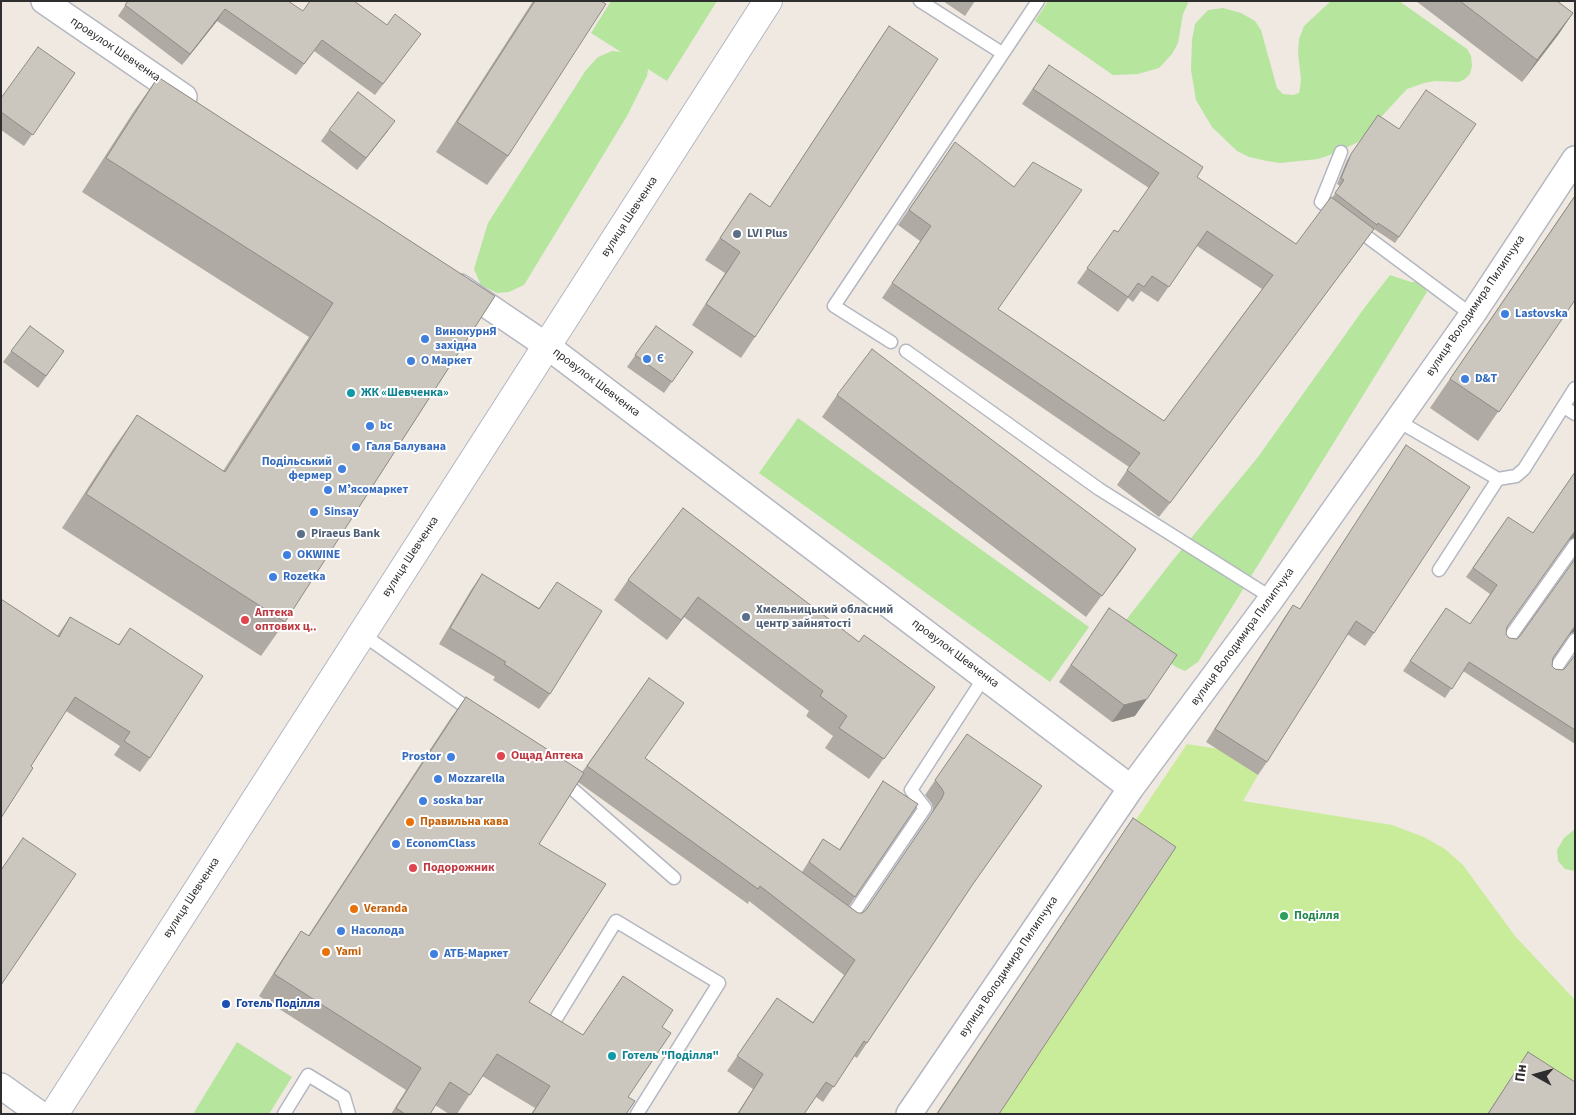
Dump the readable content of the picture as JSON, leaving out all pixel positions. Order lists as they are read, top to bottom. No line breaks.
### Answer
{"streets":{"main road":["вулиця Шевченка"],"street":["провулок Шевченка","вулиця Володимира Пилипчука"]},"crossings":[["провулок Шевченка","вулиця Шевченка"],["провулок Шевченка","вулиця Володимира Пилипчука"]],"places":["LVI Plus","Lastovska","ВинокурнЯ західна","Є","О Маркет","D&T","ЖК «Шевченка»","bc","Галя Балувана","Подільський фермер","Мʼясомаркет","Sinsay","Piraeus Bank","OKWINE","Rozetka","Хмельницький обласний центр зайнятості","Аптека оптових ц‥","Ощад Аптека","Prostor","Mozzarella","soska bar","Правильна кава","EconomClass","Подорожник","Veranda","Поділля","Насолода","Yami","АТБ-Маркет","Готель Поділля","Готель \"Поділля\""],"north":"left"}
